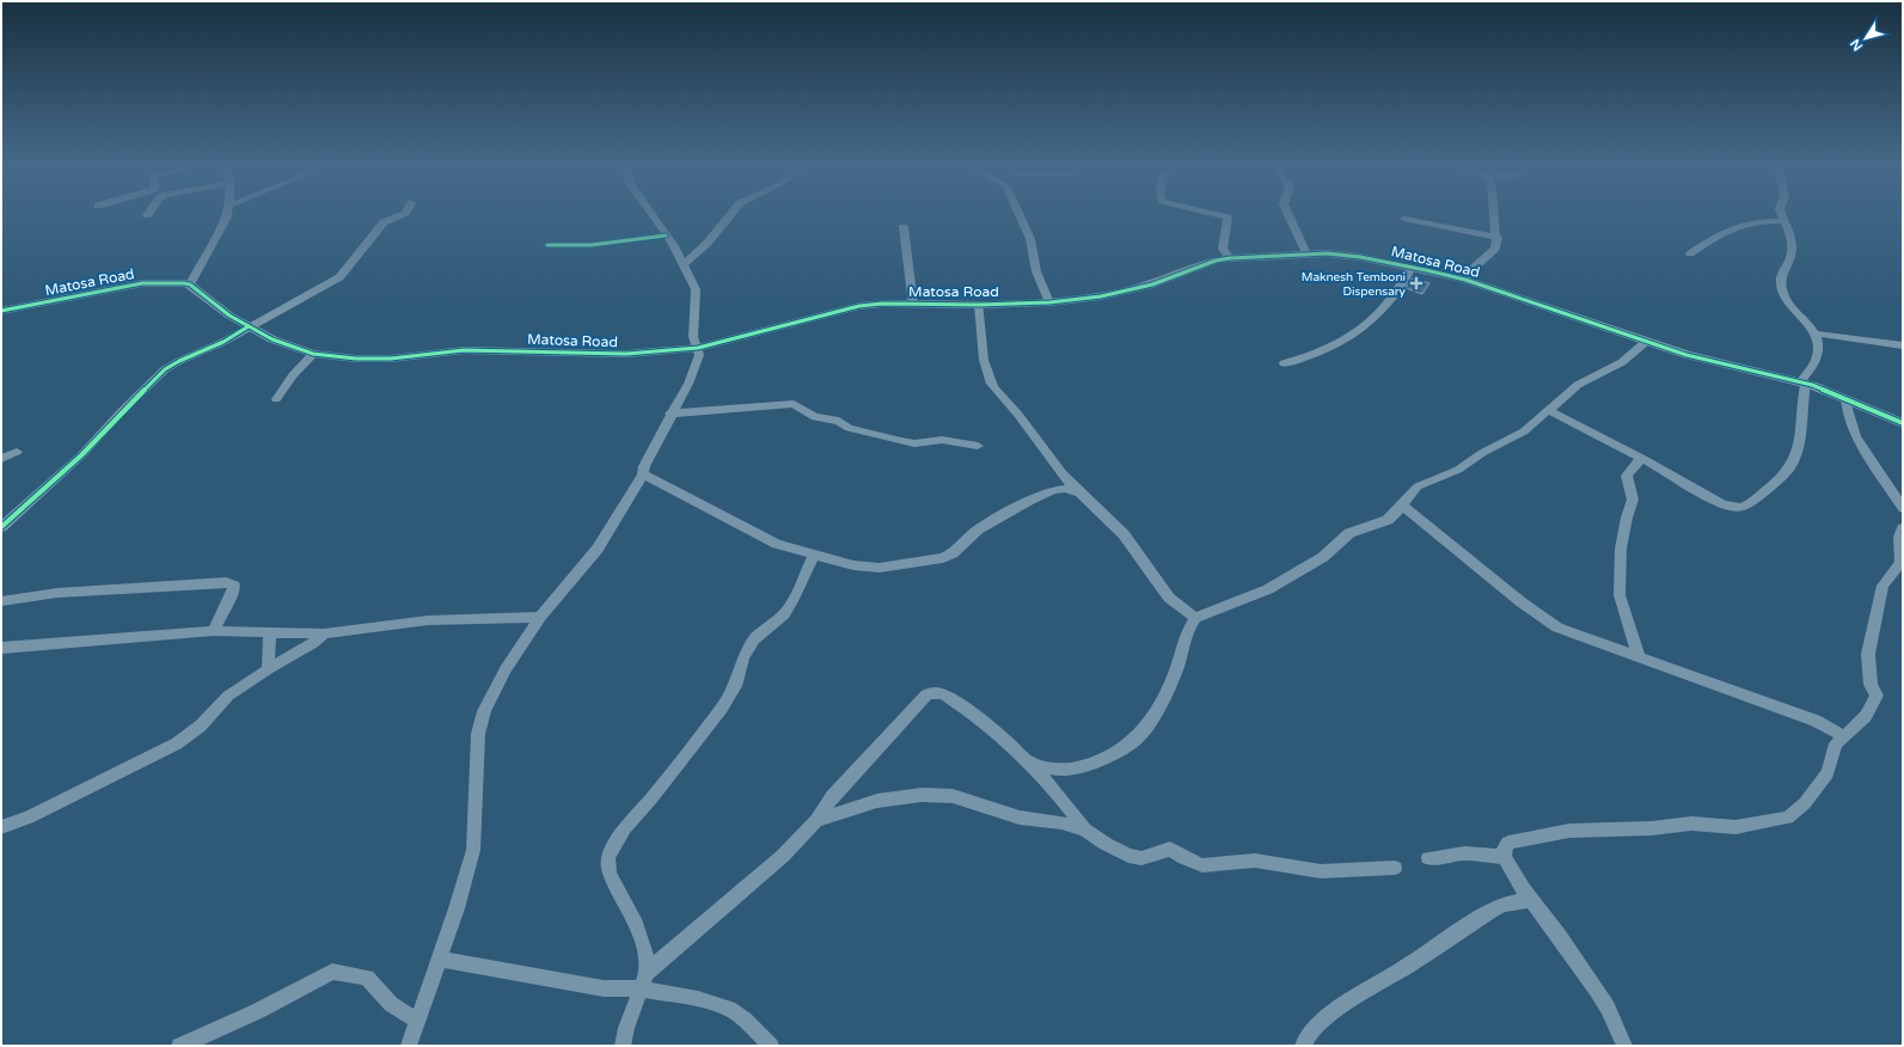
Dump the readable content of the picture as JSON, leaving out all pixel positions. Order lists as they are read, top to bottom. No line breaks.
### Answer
{"streets":{"street":["Matosa Road"]},"places":{"health":["Maknesh Temboni Dispensary"]},"north":"bottom left"}
